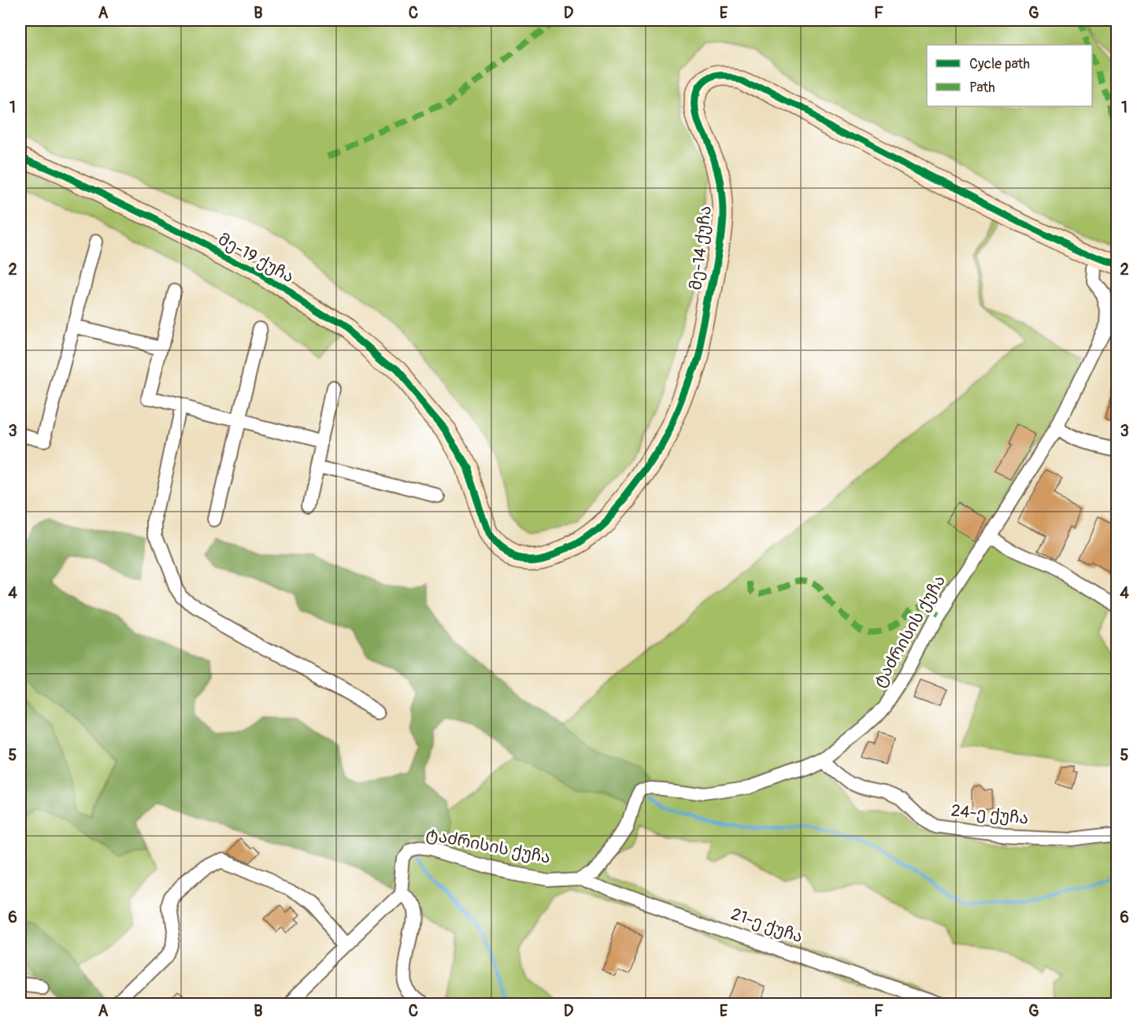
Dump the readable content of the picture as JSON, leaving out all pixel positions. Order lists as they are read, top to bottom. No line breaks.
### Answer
{"streets":{"street":["მე-14 ქუჩა","მე-19 ქუჩა","ტაძრისის ქუჩა","24-ე ქუჩა","21-ე ქუჩა"]},"crossings":[["მე-14 ქუჩა","მე-19 ქუჩა"],["მე-14 ქუჩა","ტაძრისის ქუჩა"],["ტაძრისის ქუჩა","24-ე ქუჩა"],["ტაძრისის ქუჩა","21-ე ქუჩა"]],"legend":["Cycle path","Path"],"grid":{"columns":["A","B","C","D","E","F","G"],"rows":["1","2","3","4","5","6"]}}
